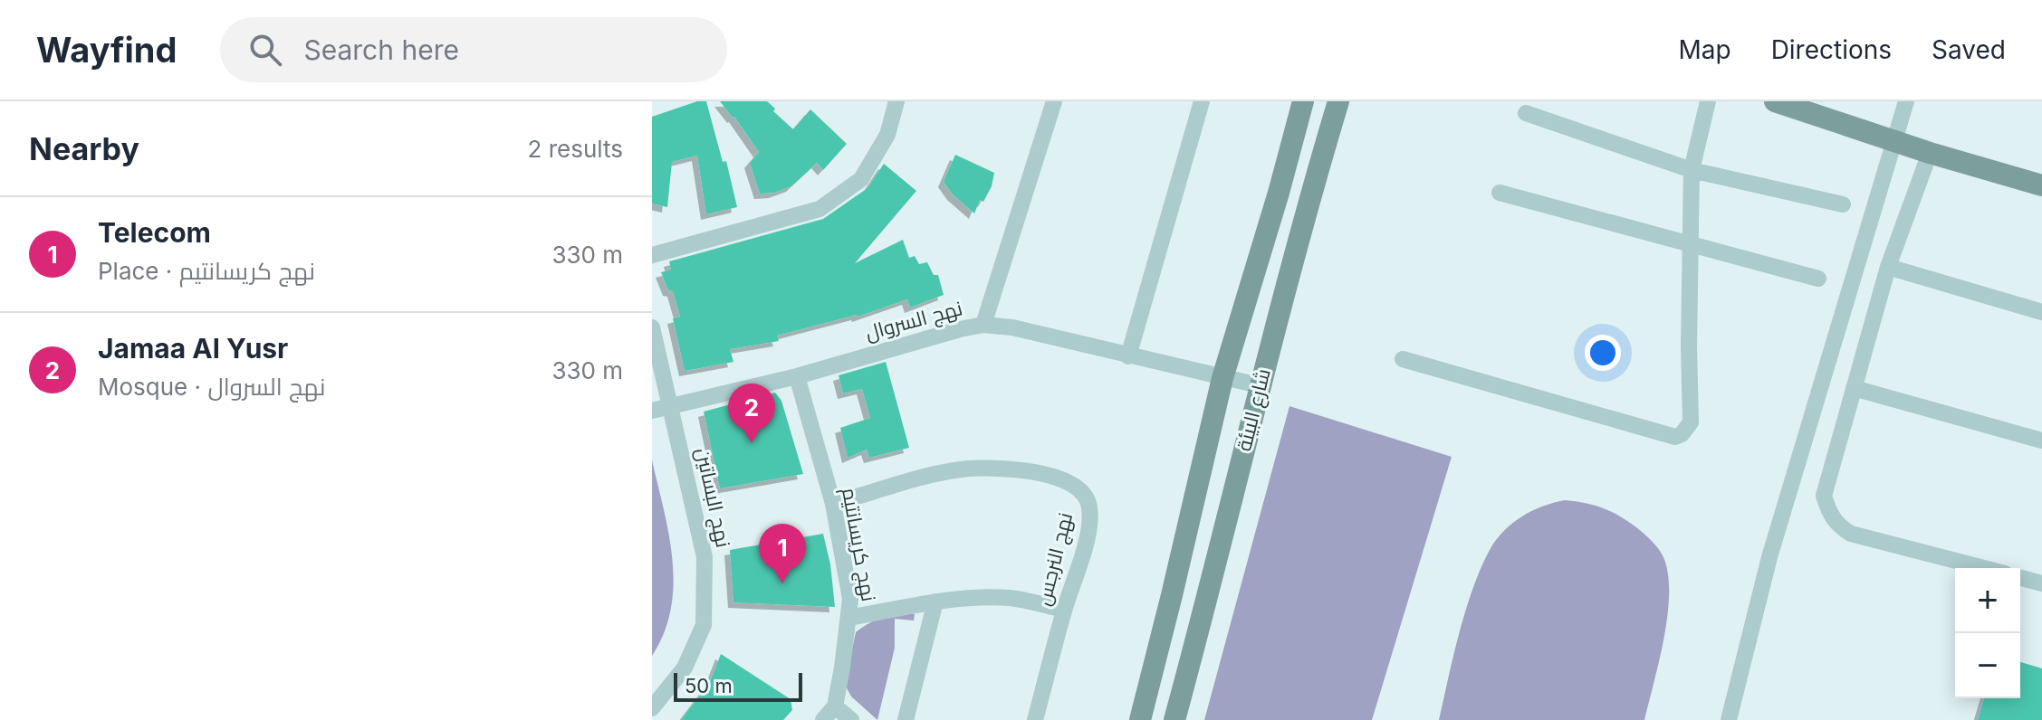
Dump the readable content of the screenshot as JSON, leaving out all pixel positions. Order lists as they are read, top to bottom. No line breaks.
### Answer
{"streets":{"street":["نهج السروال","شارع البيئة","نهج البساتين","نهج كريسانتيم","نهج النرجس"]},"crossings":[["نهج السروال","نهج البساتين"],["نهج السروال","نهج كريسانتيم"],["نهج كريسانتيم","نهج النرجس"]],"scale_bar":"50 m","page":{"header":"Wayfind","search":"Search here","nav":["Map","Directions","Saved"],"heading":["Nearby","2 results"],"list":[{"mark":"1","name":"Telecom","note":"Place · نهج كريسانتيم","value":"330 m"},{"mark":"2","name":"Jamaa Al Yusr","note":"Mosque · نهج السروال","value":"330 m"}],"pins":["2","1"],"map_buttons":["+","−"],"scale":"50 m"}}
